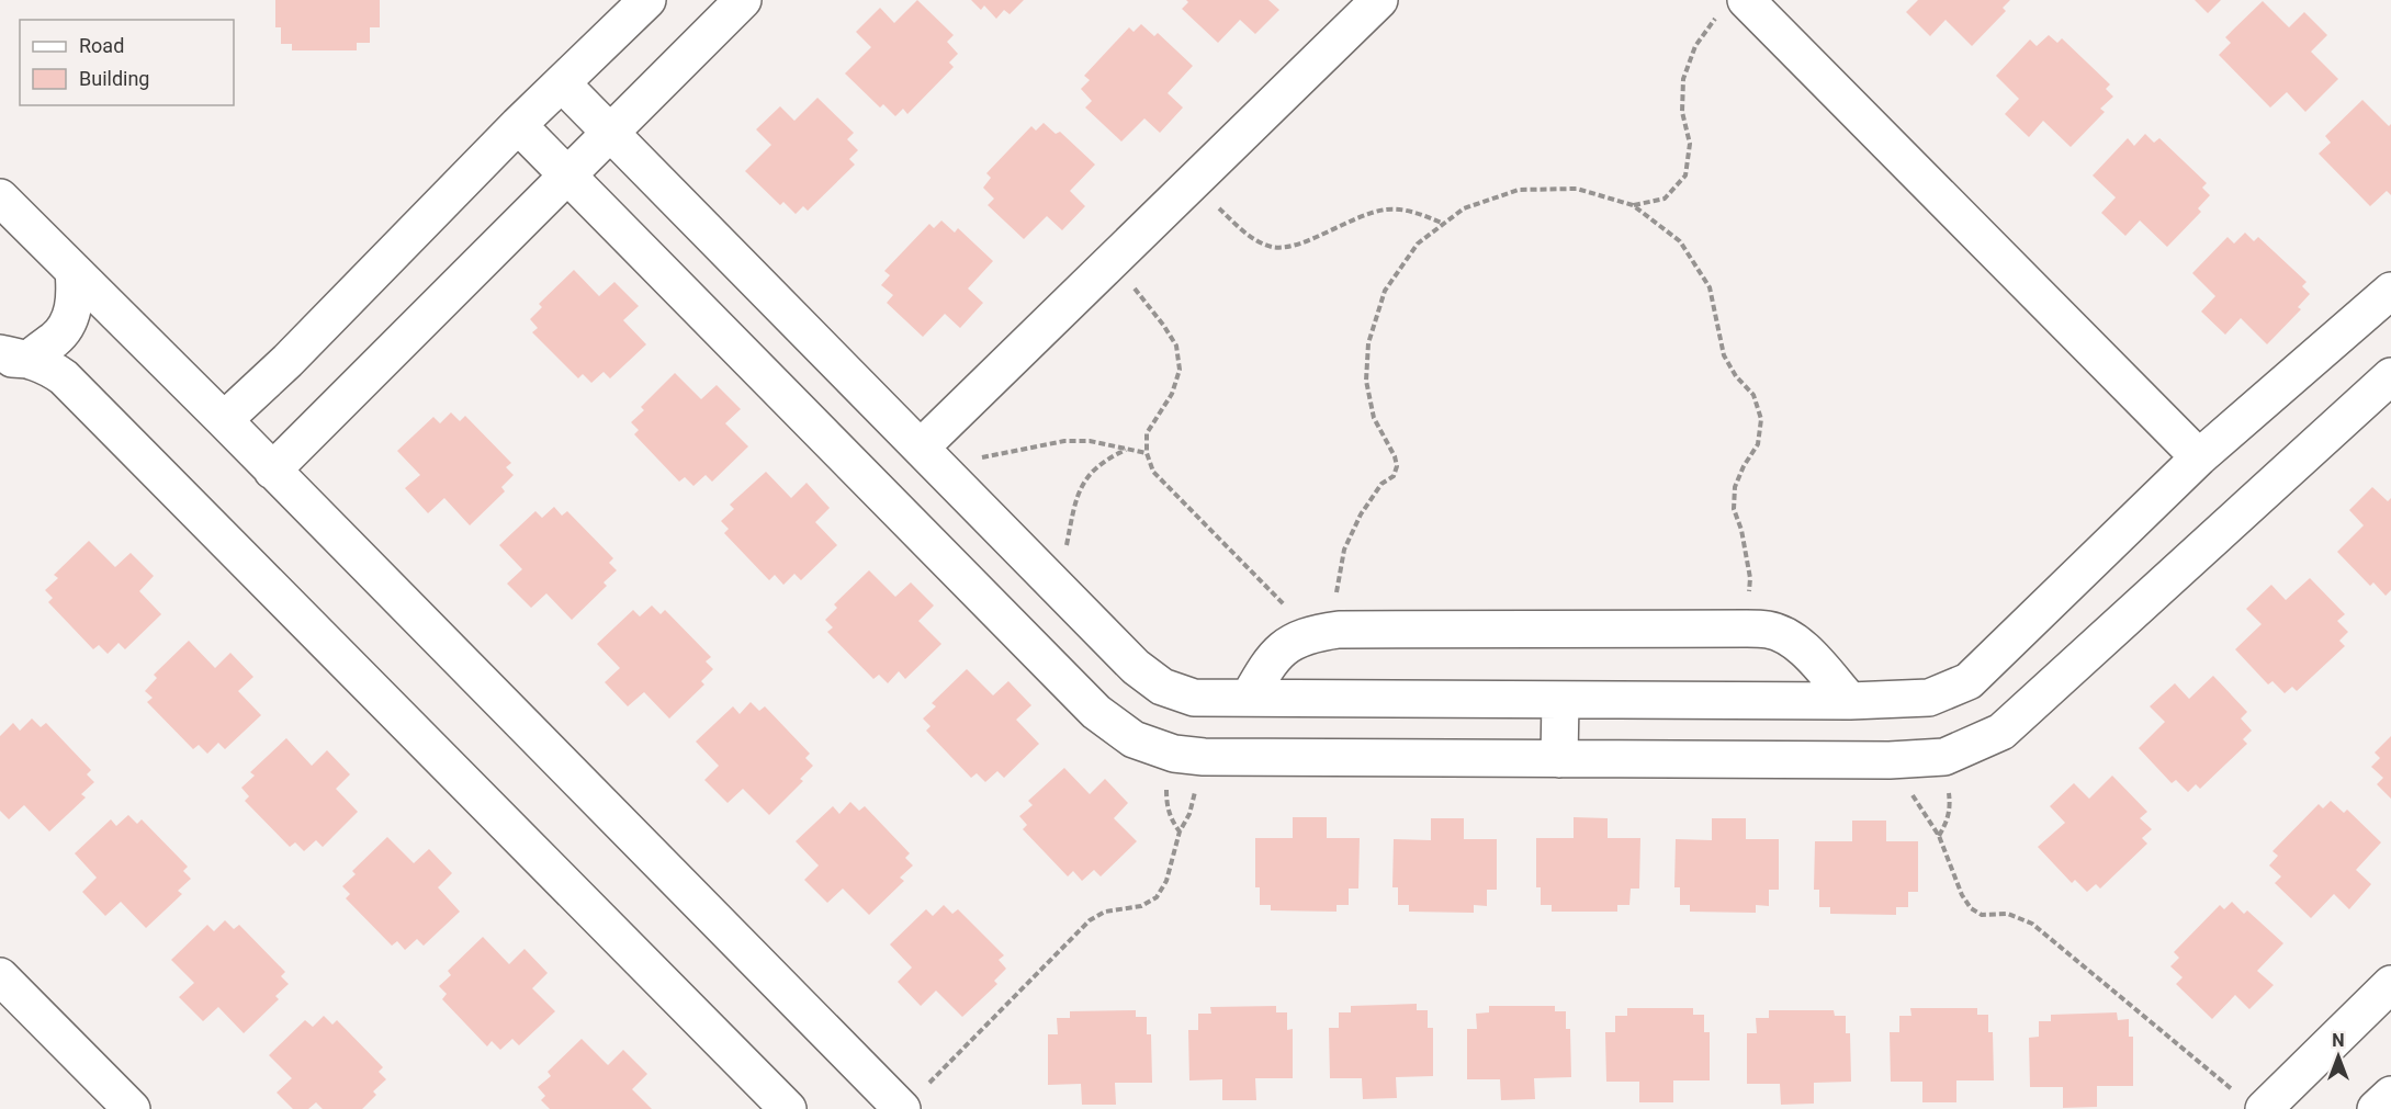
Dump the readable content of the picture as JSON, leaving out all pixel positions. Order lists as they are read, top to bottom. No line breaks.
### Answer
{"legend":["Road","Building"],"north":"top"}
